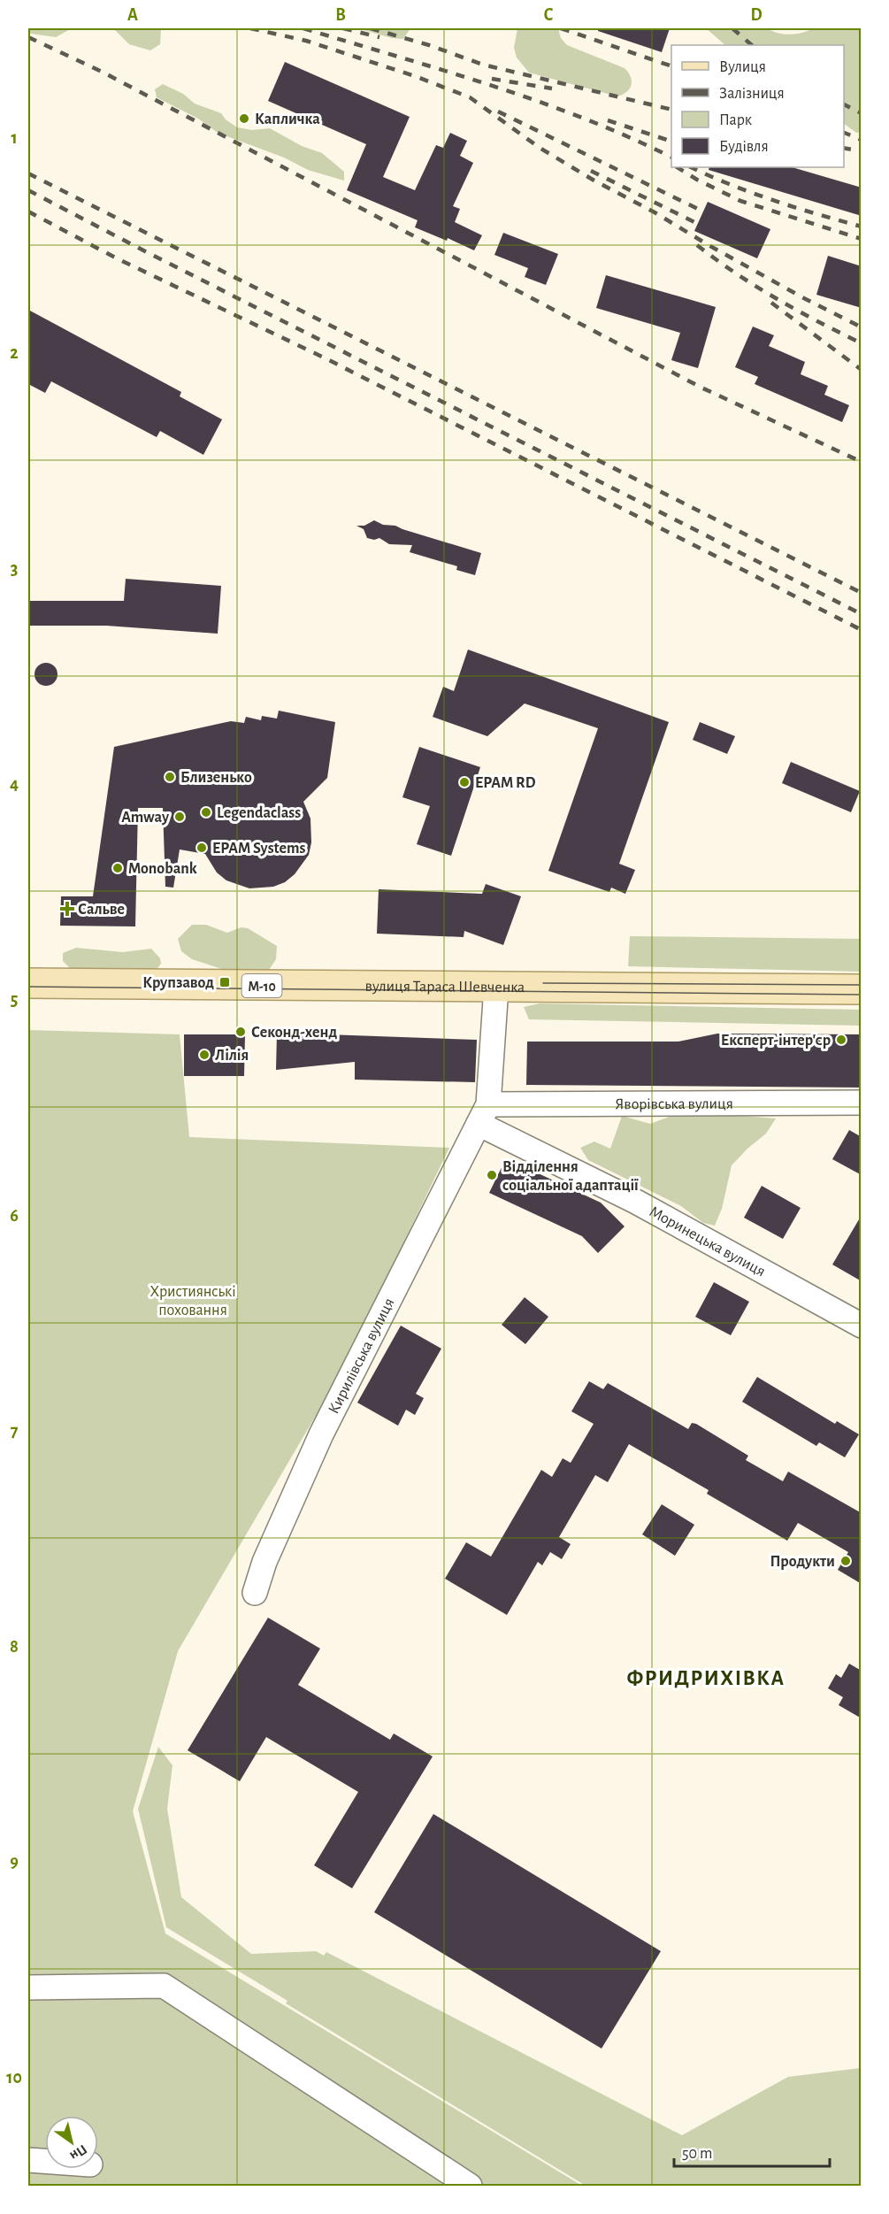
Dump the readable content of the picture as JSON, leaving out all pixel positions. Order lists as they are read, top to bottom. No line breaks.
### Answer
{"streets":{"main road":["М-10","вулиця Тараса Шевченка"],"street":["Яворівська вулиця","Моринецька вулиця","Кирилівська вулиця"]},"crossings":[["Яворівська вулиця","Моринецька вулиця"],["Яворівська вулиця","Кирилівська вулиця"],["Моринецька вулиця","Кирилівська вулиця"]],"districts":["ФРИДРИХІВКА"],"parks":["Християнські поховання"],"places":{"other":["Капличка","Близенько","EPAM RD","Legendaclass","Amway","EPAM Systems","Monobank","Секонд-хенд","Експерт-інтер'єр","Лілія","Відділення соціальної адаптації","Продукти"],"health":["Сальве"],"transit":["Крупзавод"]},"legend":["Вулиця","Залізниця","Парк","Будівля"],"scale_bar":"50 m","north":"bottom right","grid":{"columns":["A","B","C","D"],"rows":["1","2","3","4","5","6","7","8","9","10"]}}
